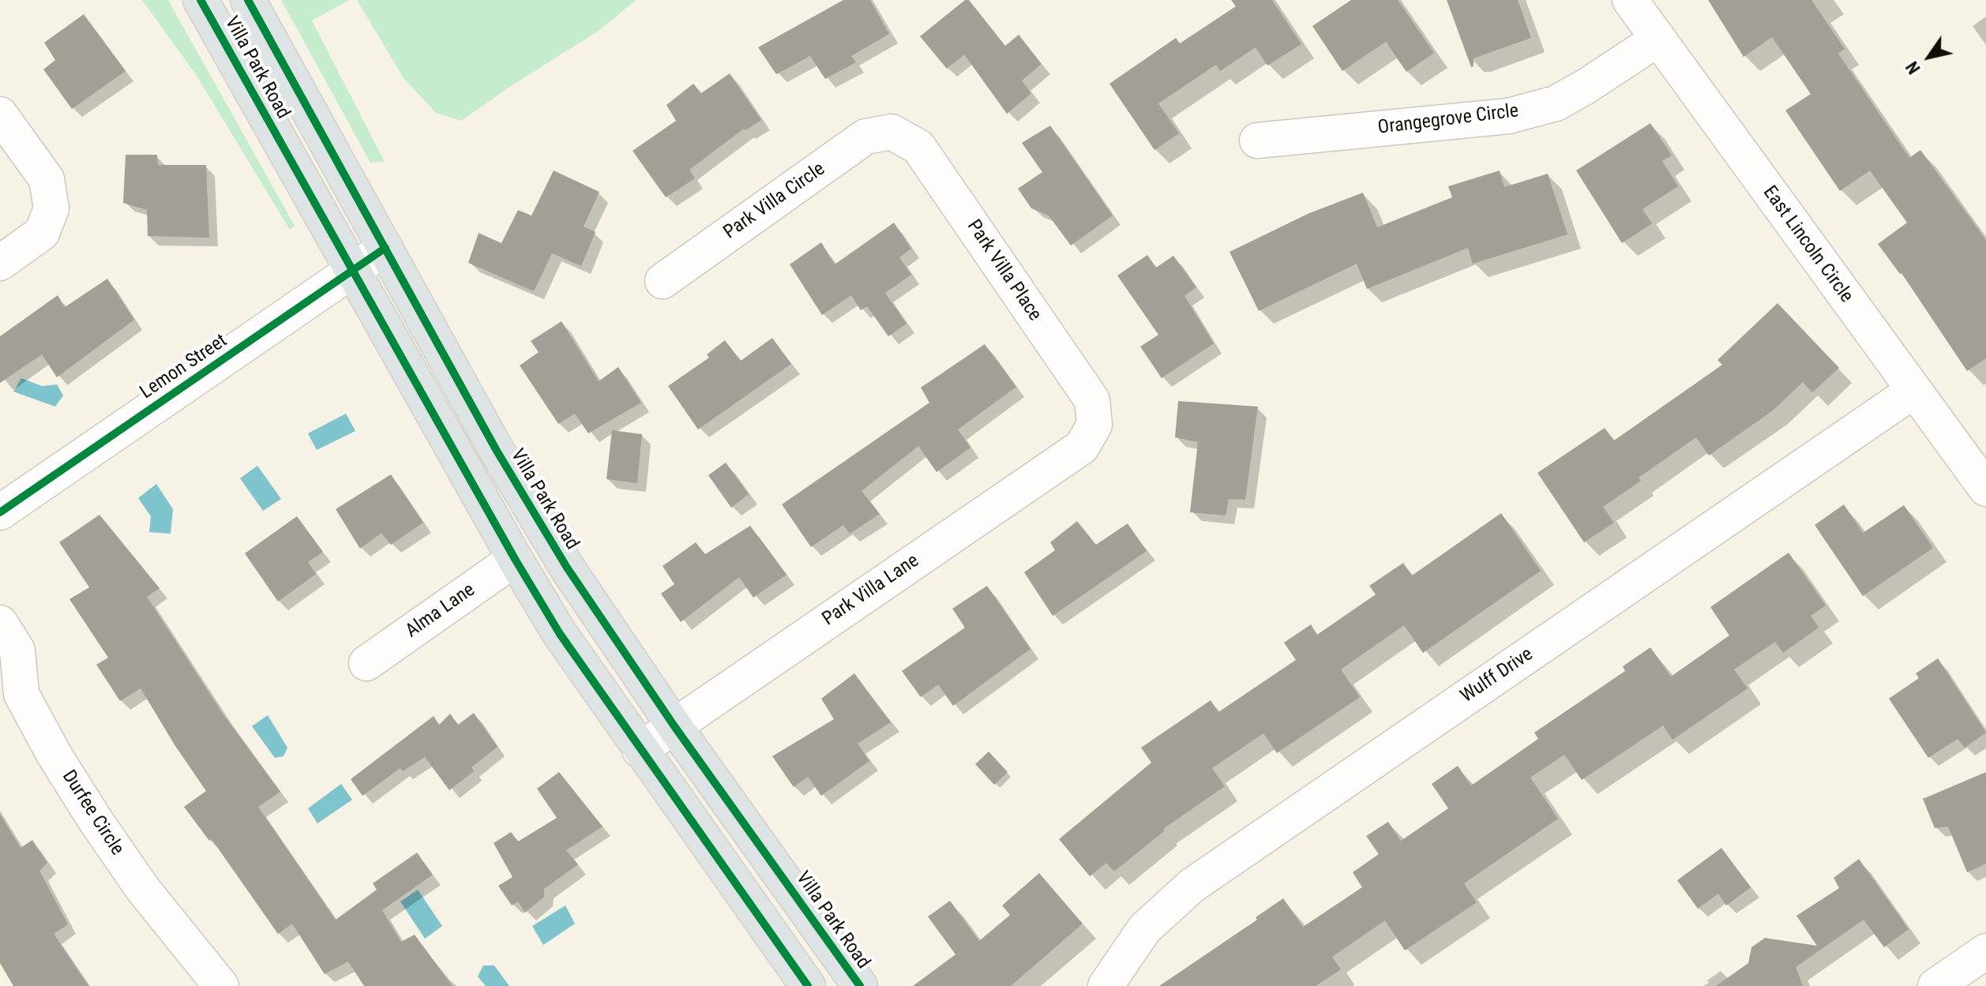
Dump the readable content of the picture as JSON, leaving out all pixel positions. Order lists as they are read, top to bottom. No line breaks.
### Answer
{"streets":{"main road":["Villa Park Road"],"street":["Orangegrove Circle","Park Villa Circle","East Lincoln Circle","Park Villa Place","Lemon Street","Park Villa Lane","Alma Lane","Wulff Drive","Durfee Circle"]},"crossings":[["Villa Park Road","Lemon Street"],["Villa Park Road","Park Villa Lane"],["Villa Park Road","Alma Lane"],["Orangegrove Circle","East Lincoln Circle"],["Park Villa Circle","Park Villa Place"],["East Lincoln Circle","Wulff Drive"],["Park Villa Place","Park Villa Lane"]],"north":"bottom left"}
